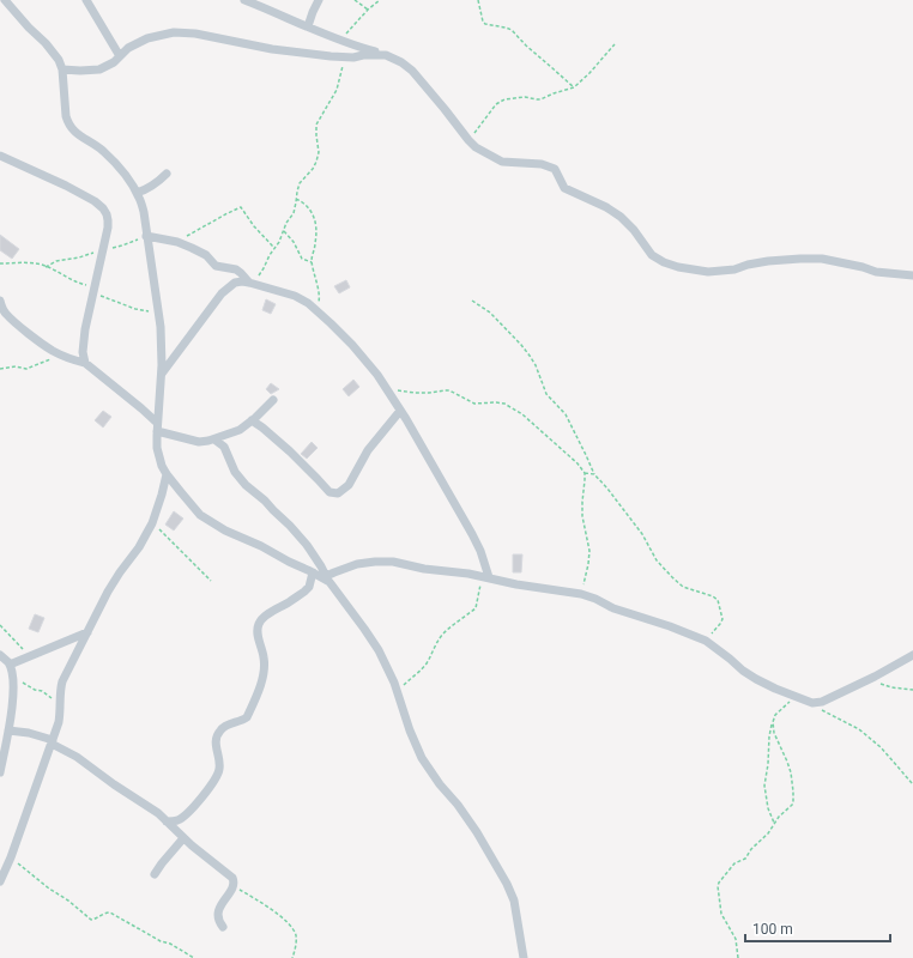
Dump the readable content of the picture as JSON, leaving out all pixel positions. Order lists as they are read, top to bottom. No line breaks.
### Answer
{"scale_bar":"100 m"}
